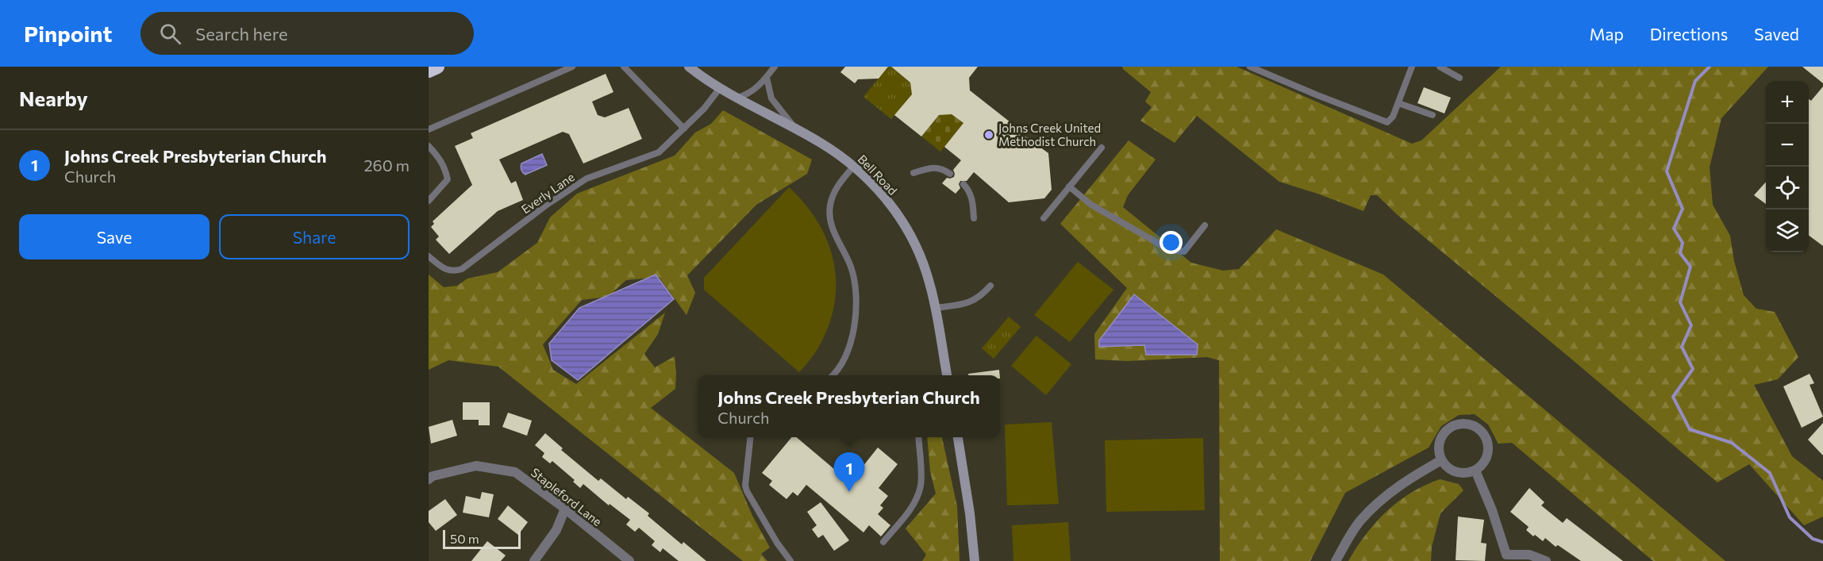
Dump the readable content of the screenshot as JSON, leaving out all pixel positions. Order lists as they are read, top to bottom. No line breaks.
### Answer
{"streets":{"street":["Bell Road","Stapleford Lane"],"lane":["Everly Lane"]},"crossings":[["Bell Road","Everly Lane"]],"places":["Johns Creek United Methodist Church"],"scale_bar":"50 m","page":{"header":"Pinpoint","search":"Search here","nav":["Map","Directions","Saved"],"heading":"Nearby","map_buttons":["+","−"],"list":[{"mark":"1","name":"Johns Creek Presbyterian Church","note":"Church","value":"260 m"}],"buttons":["Save","Share"],"popup":["Johns Creek Presbyterian Church","Church"],"pins":"1","scale":"50 m"}}
